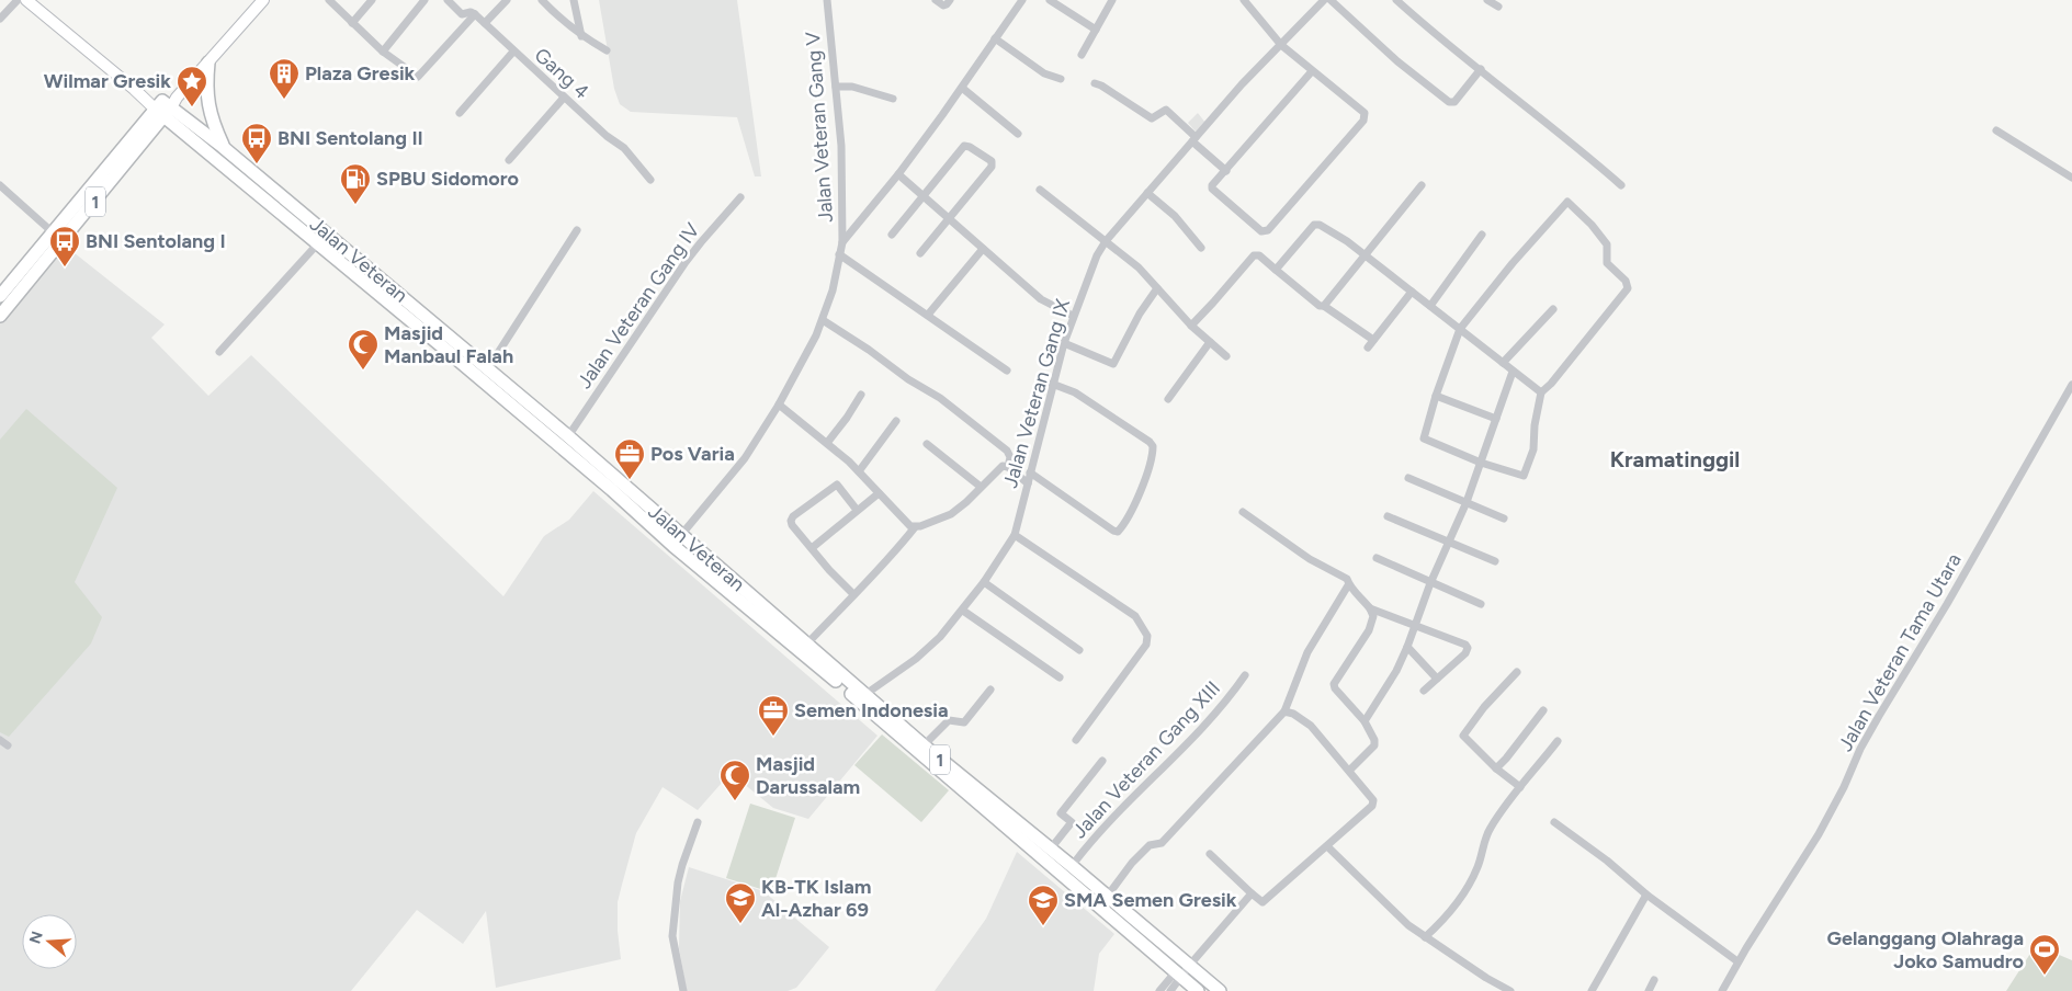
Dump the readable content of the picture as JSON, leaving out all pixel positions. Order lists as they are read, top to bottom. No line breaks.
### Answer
{"streets":{"highway":["1","Jalan Veteran"],"street":["Gang 4","Jalan Veteran Gang V","Jalan Veteran Gang IV","Jalan Veteran Gang IX","Jalan Veteran Tama Utara","Jalan Veteran Gang XIII"]},"crossings":[["Jalan Veteran Gang V","Jalan Veteran"],["1","Jalan Veteran"],["Jalan Veteran","Jalan Veteran Gang IV"],["Jalan Veteran","Jalan Veteran Gang IX"],["Jalan Veteran","Jalan Veteran Gang XIII"]],"districts":["Kramatinggil"],"places":{"building":["Plaza Gresik"],"place":["Wilmar Gresik"],"bus stop":["BNI Sentolang II","BNI Sentolang I"],"fuel station":["SPBU Sidomoro"],"mosque":["Masjid Manbaul Falah","Masjid Darussalam"],"office":["Pos Varia","Semen Indonesia"],"school or university":["KB-TK Islam Al-Azhar 69","SMA Semen Gresik"],"sports":["Gelanggang Olahraga Joko Samudro"]},"north":"left"}
